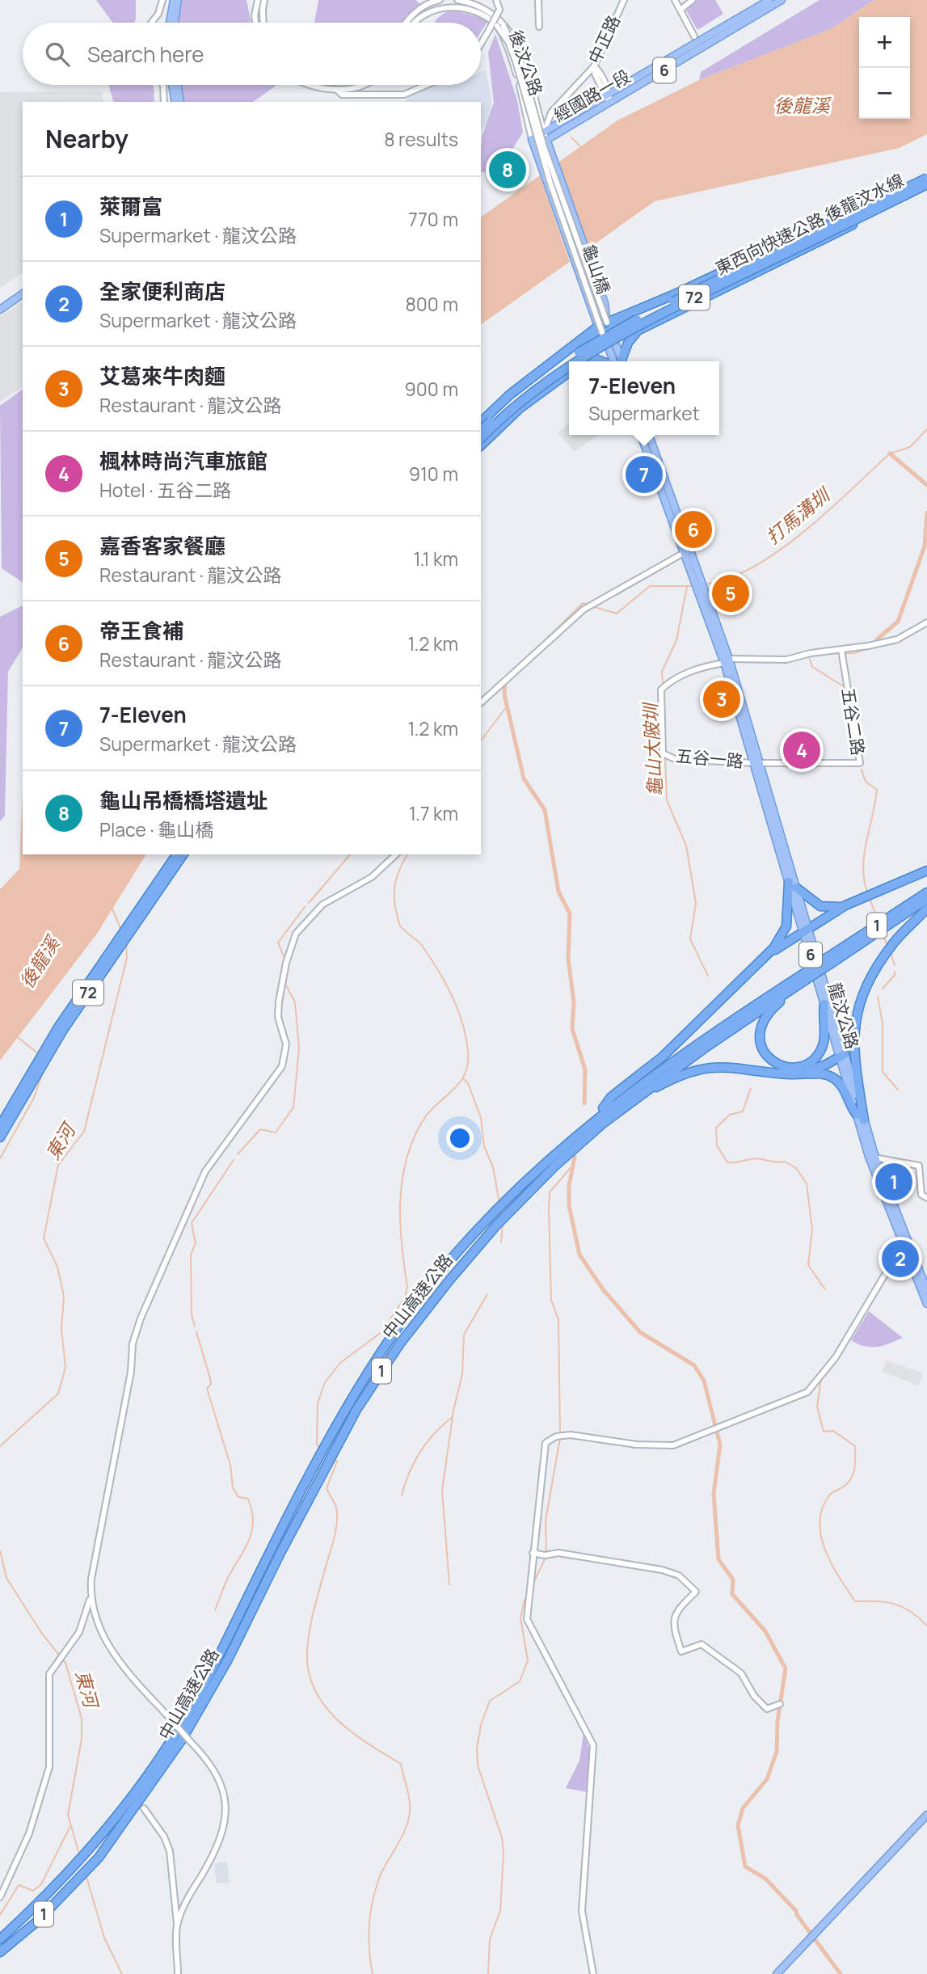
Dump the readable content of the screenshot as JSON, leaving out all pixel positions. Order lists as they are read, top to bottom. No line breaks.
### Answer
{"streets":{"highway":["東西向快速公路 後龍汶水線","72","1","中山高速公路"],"main road":["後汶公路","6","經國路一段","龜山橋","龍汶公路"],"street":["中正路","五谷二路","五谷一路"]},"crossings":[["中正路","後汶公路"],["中正路","經國路一段"],["中正路","龜山橋"],["後汶公路","經國路一段"],["後汶公路","龜山橋"],["6","龍汶公路"],["經國路一段","龜山橋"],["五谷二路","五谷一路"],["五谷二路","龍汶公路"],["五谷一路","龍汶公路"]],"water":["後龍溪","打馬溝圳","龜山大陂圳","東河"],"page":{"map_buttons":["+","−"],"search":"Search here","heading":["Nearby","8 results"],"pins":["8","7","6","5","3","4","1","2"],"list":[{"mark":"1","name":"萊爾富","note":"Supermarket · 龍汶公路","value":"770 m"},{"mark":"2","name":"全家便利商店","note":"Supermarket · 龍汶公路","value":"800 m"},{"mark":"3","name":"艾葛來牛肉麵","note":"Restaurant · 龍汶公路","value":"900 m"},{"mark":"4","name":"楓林時尚汽車旅館","note":"Hotel · 五谷二路","value":"910 m"},{"mark":"5","name":"嘉香客家餐廳","note":"Restaurant · 龍汶公路","value":"1.1 km"},{"mark":"6","name":"帝王食補","note":"Restaurant · 龍汶公路","value":"1.2 km"},{"mark":"7","name":"7-Eleven","note":"Supermarket · 龍汶公路","value":"1.2 km"},{"mark":"8","name":"龜山吊橋橋塔遺址","note":"Place · 龜山橋","value":"1.7 km"}],"popup":["7-Eleven","Supermarket"]}}
